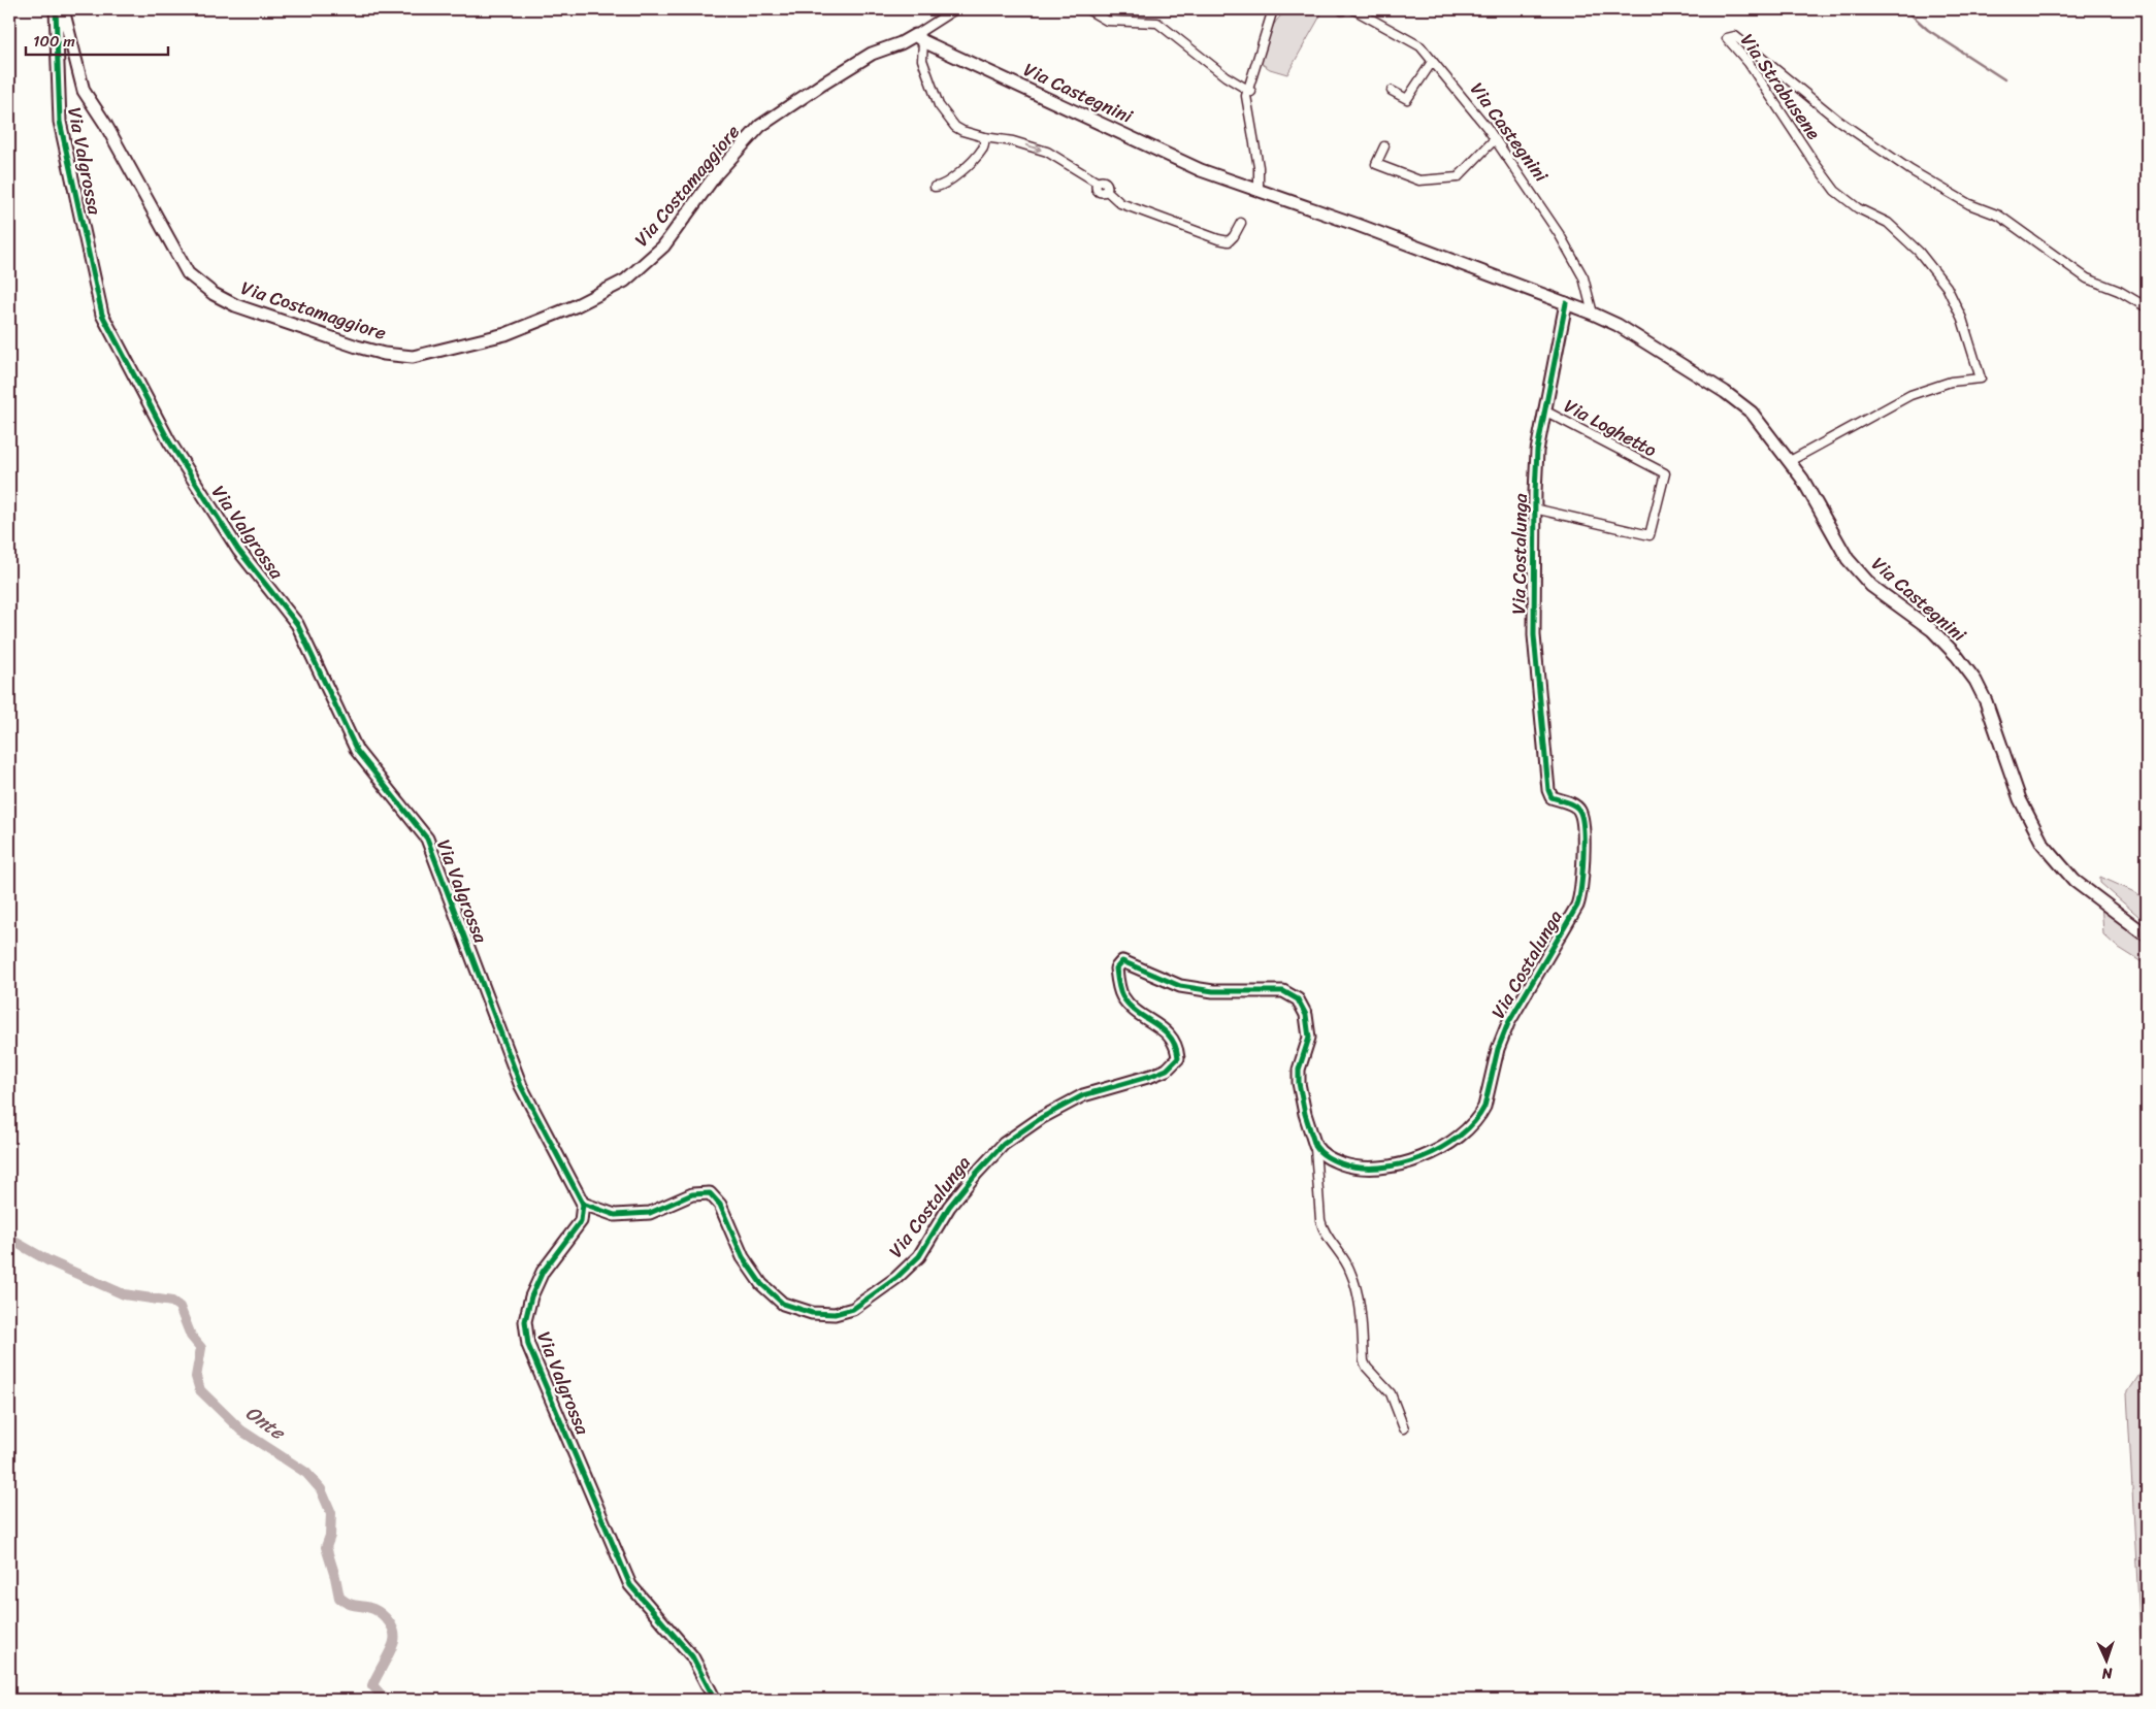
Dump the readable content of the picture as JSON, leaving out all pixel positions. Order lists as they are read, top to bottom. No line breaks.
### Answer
{"streets":{"street":["Via Strabusene","Via Castegnini","Via Valgrossa","Via Costamaggiore","Via Loghetto","Via Costalunga"]},"crossings":[["Via Strabusene","Via Castegnini"],["Via Castegnini","Via Costamaggiore"],["Via Castegnini","Via Costalunga"],["Via Valgrossa","Via Costalunga"],["Via Loghetto","Via Costalunga"]],"water":["Onte"],"scale_bar":"100 m","north":"bottom"}
